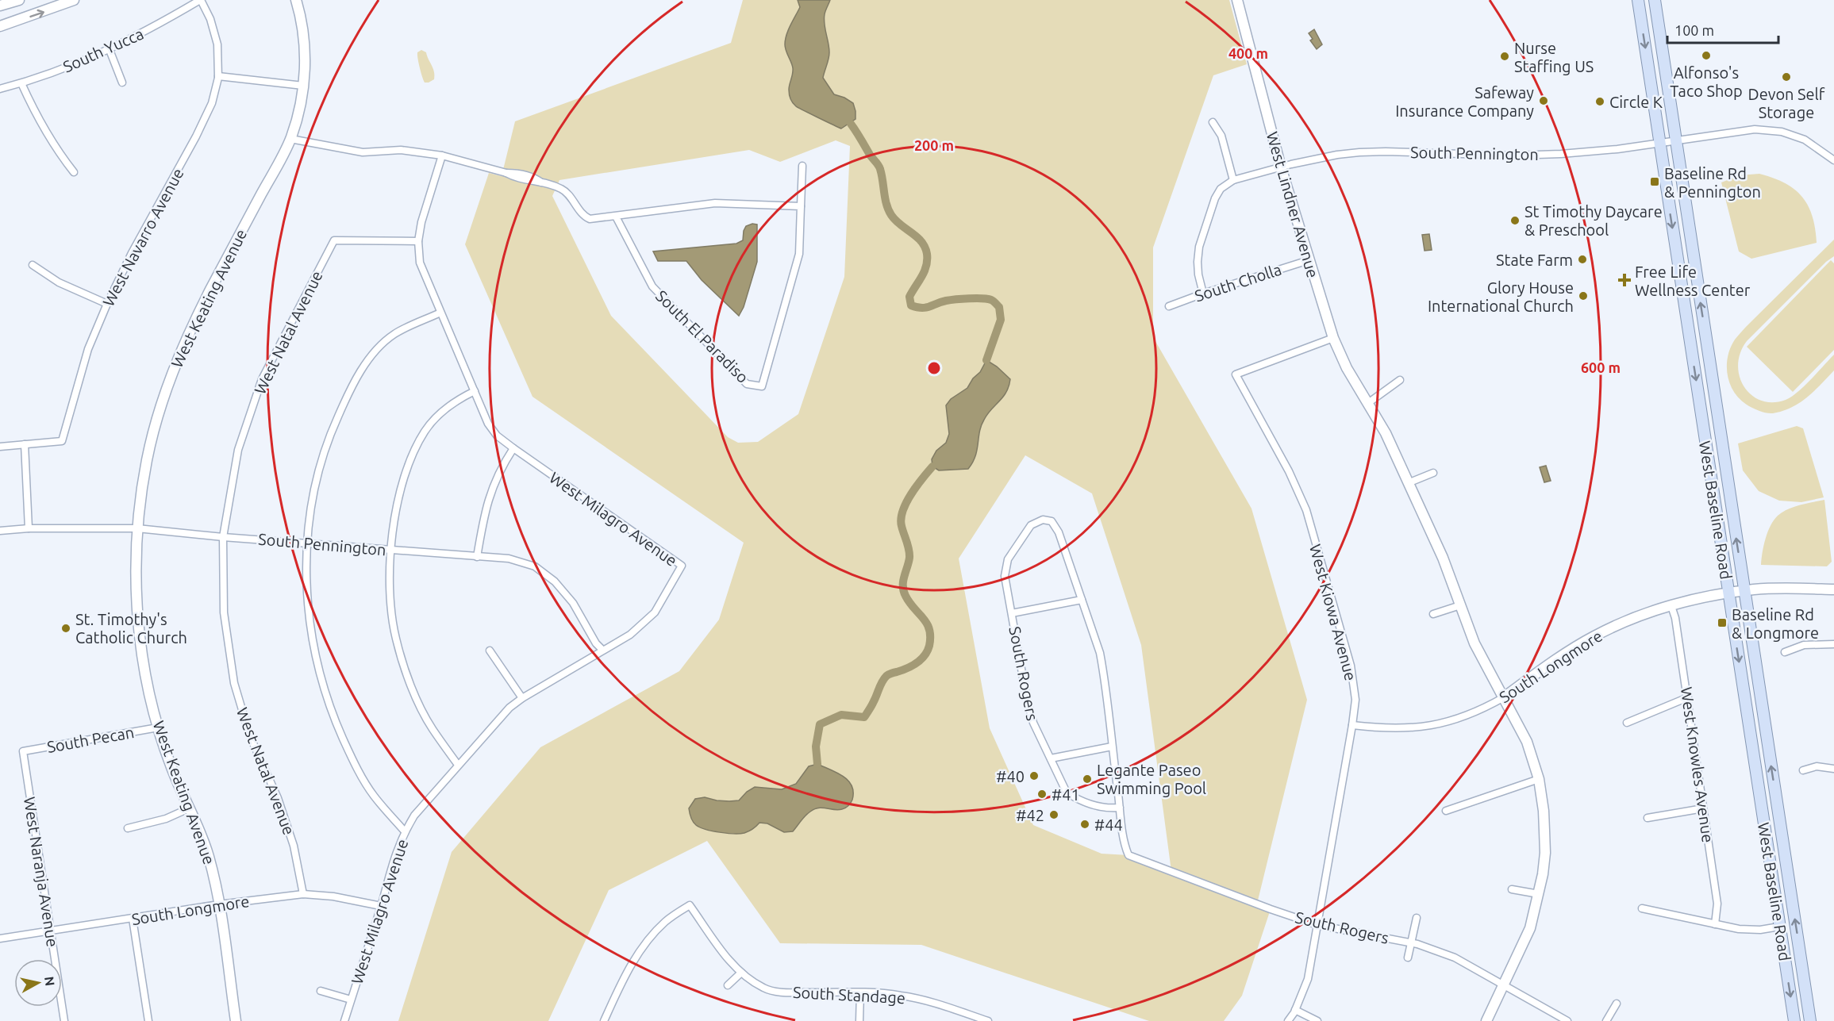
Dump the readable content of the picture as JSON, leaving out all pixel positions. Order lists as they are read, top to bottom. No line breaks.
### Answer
{"streets":{"main road":["West Baseline Road"],"street":["South Yucca","South Pennington","West Lindner Avenue","West Navarro Avenue","South Cholla","West Keating Avenue","West Natal Avenue","South El Paradiso","West Milagro Avenue","West Kiowa Avenue","South Longmore","South Rogers","South Pecan","West Knowles Avenue","West Naranja Avenue","South Standage"]},"crossings":[["South Yucca","West Navarro Avenue"],["South Pennington","West Lindner Avenue"],["South Pennington","South Cholla"],["South Pennington","West Keating Avenue"],["South Pennington","West Natal Avenue"],["South Pennington","West Baseline Road"],["South Pennington","West Milagro Avenue"],["West Lindner Avenue","South Cholla"],["West Lindner Avenue","West Kiowa Avenue"],["West Lindner Avenue","South Longmore"],["West Lindner Avenue","South Rogers"],["West Keating Avenue","South Longmore"],["West Keating Avenue","South Pecan"],["West Natal Avenue","West Milagro Avenue"],["West Natal Avenue","South Longmore"],["West Baseline Road","South Longmore"],["West Milagro Avenue","South Longmore"],["West Kiowa Avenue","South Longmore"],["West Kiowa Avenue","South Rogers"],["South Longmore","West Knowles Avenue"],["South Longmore","West Naranja Avenue"],["South Pecan","West Naranja Avenue"]],"places":{"other":["Alfonso's Taco Shop","Nurse Staffing US","Devon Self Storage","Safeway Insurance Company","Circle K","St Timothy Daycare & Preschool","State Farm","Glory House International Church","St. Timothy's Catholic Church","#40","Legante Paseo Swimming Pool","#41","#42","#44"],"transit":["Baseline Rd & Pennington","Baseline Rd & Longmore"],"health":["Free Life Wellness Center"]},"scale_bar":"100 m","north":"right","rings":["400 m","200 m","600 m"]}
